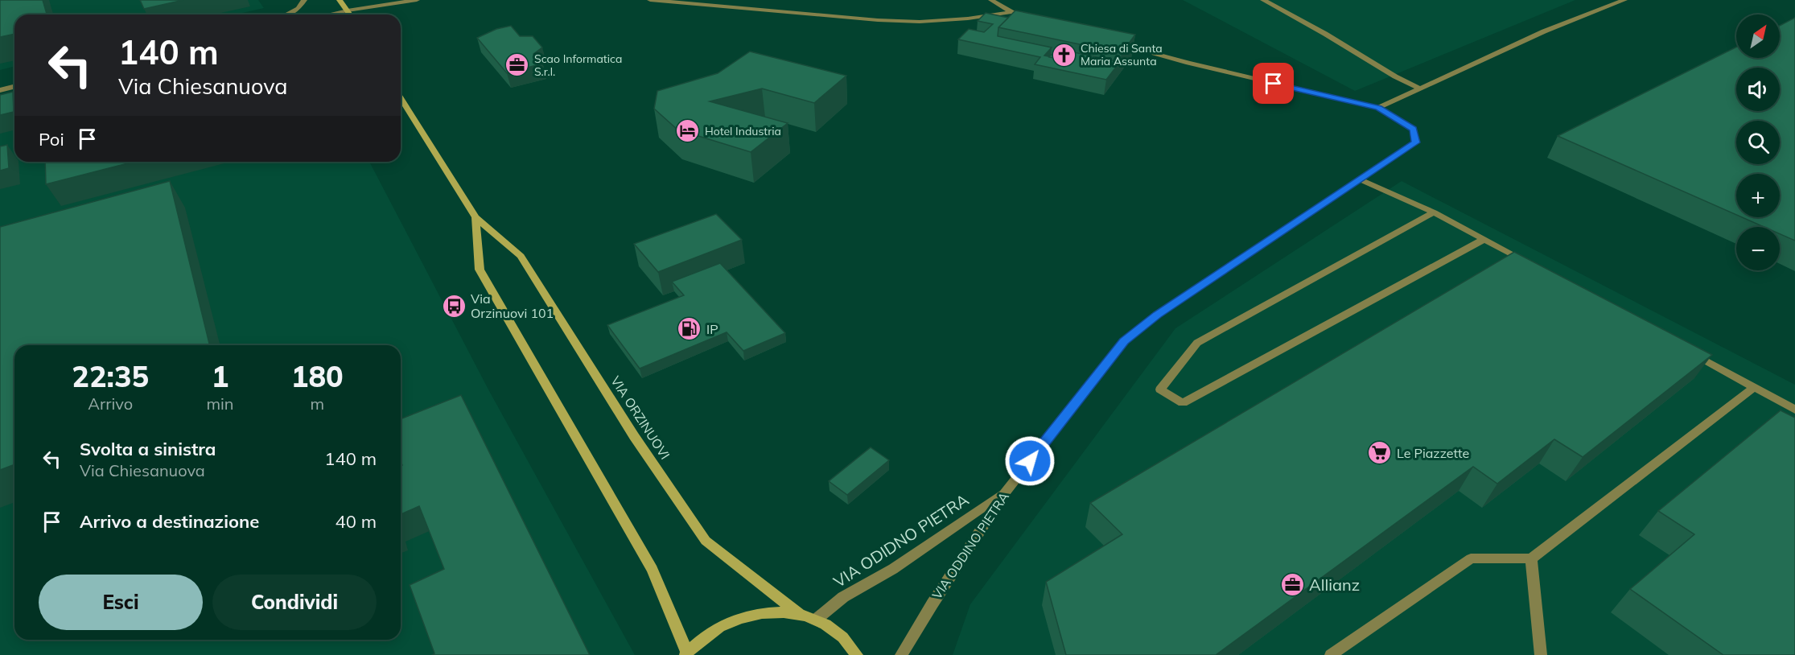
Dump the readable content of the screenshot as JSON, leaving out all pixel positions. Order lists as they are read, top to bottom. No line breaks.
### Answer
{"streets":{"main road":["VIA ORZINUOVI"],"street":["VIA ODIDNO PIETRA","VIA ODDINO PIETRA"]},"crossings":[["VIA ORZINUOVI","VIA ODIDNO PIETRA"],["VIA ODIDNO PIETRA","VIA ODDINO PIETRA"]],"places":{"church":["Chiesa di Santa Maria Assunta"],"office":["Scao Informatica S.r.l.","Allianz"],"hotel":["Hotel Industria"],"bus stop":["Via Orzinuovi 101"],"fuel station":["IP"],"supermarket":["Le Piazzette"]},"north":"top right","page":{"map_buttons":["+","−"],"turn":["140 m","Via Chiesanuova"],"then":"Poi","eta":["22:35","Arrivo","1","min","180","m"],"list":[{"name":"Svolta a sinistra","note":"Via Chiesanuova","value":"140 m"},{"name":"Arrivo a destinazione","value":"40 m"}],"buttons":["Esci","Condividi"]}}
